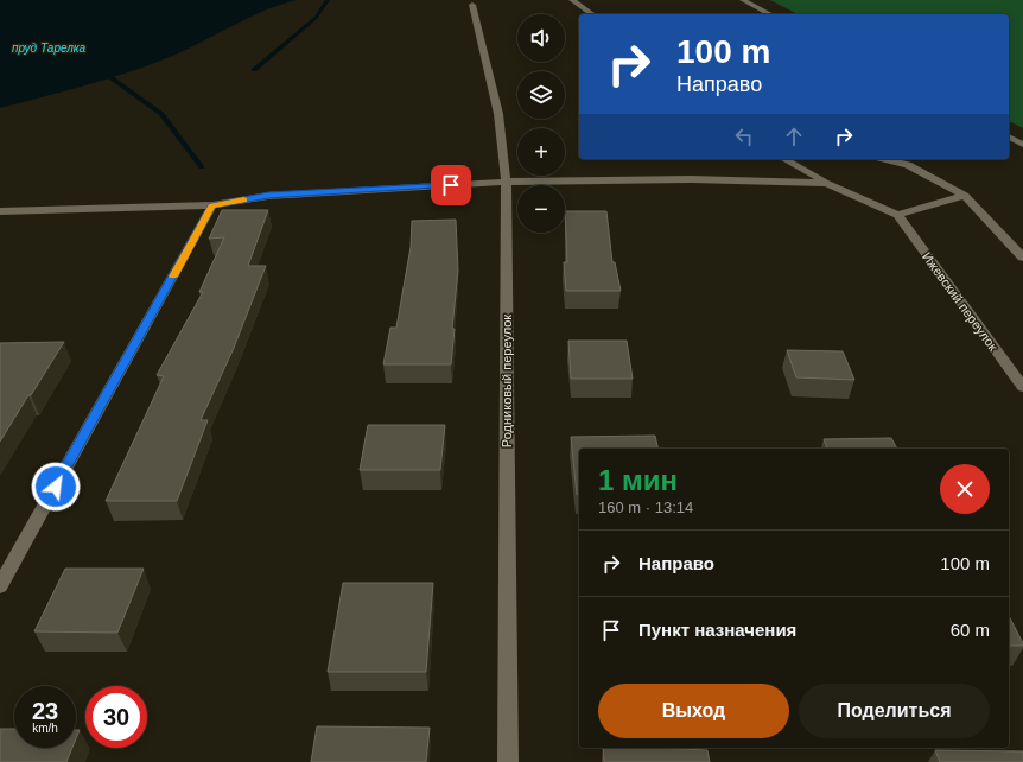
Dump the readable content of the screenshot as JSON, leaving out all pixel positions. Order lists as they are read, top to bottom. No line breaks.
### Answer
{"streets":{"street":["Ижевский переулок","Родниковый переулок"]},"water":["пруд Тарелка"],"page":{"map_buttons":["+","−"],"turn":["100 m","Направо"],"heading":["1 мин","160 m · 13:14"],"list":[{"name":"Направо","value":"100 m"},{"name":"Пункт назначения","value":"60 m"}],"buttons":["Выход","Поделиться"],"speed":"23 km/h","limit":"30"}}
